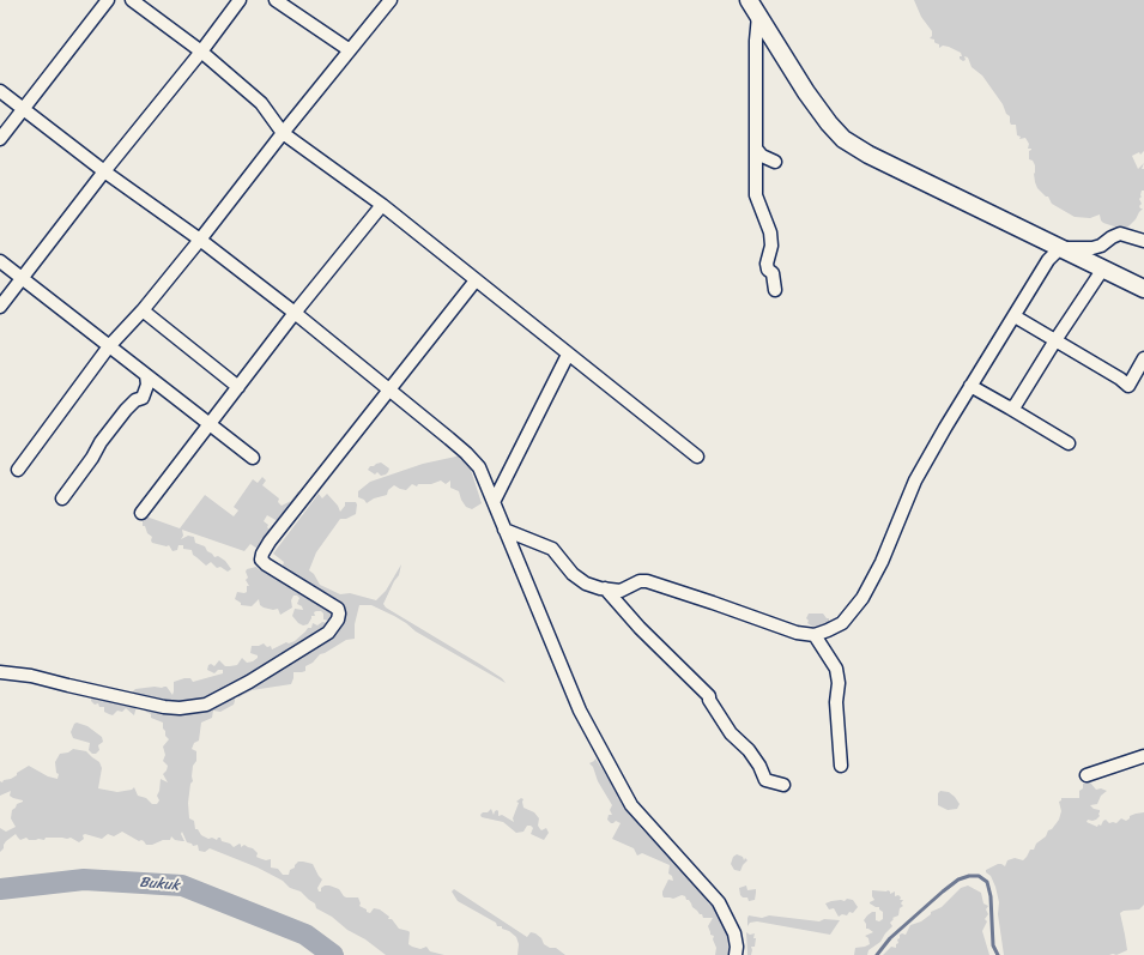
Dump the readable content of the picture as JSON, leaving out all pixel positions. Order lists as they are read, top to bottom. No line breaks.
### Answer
{"water":["Bukuk"]}
